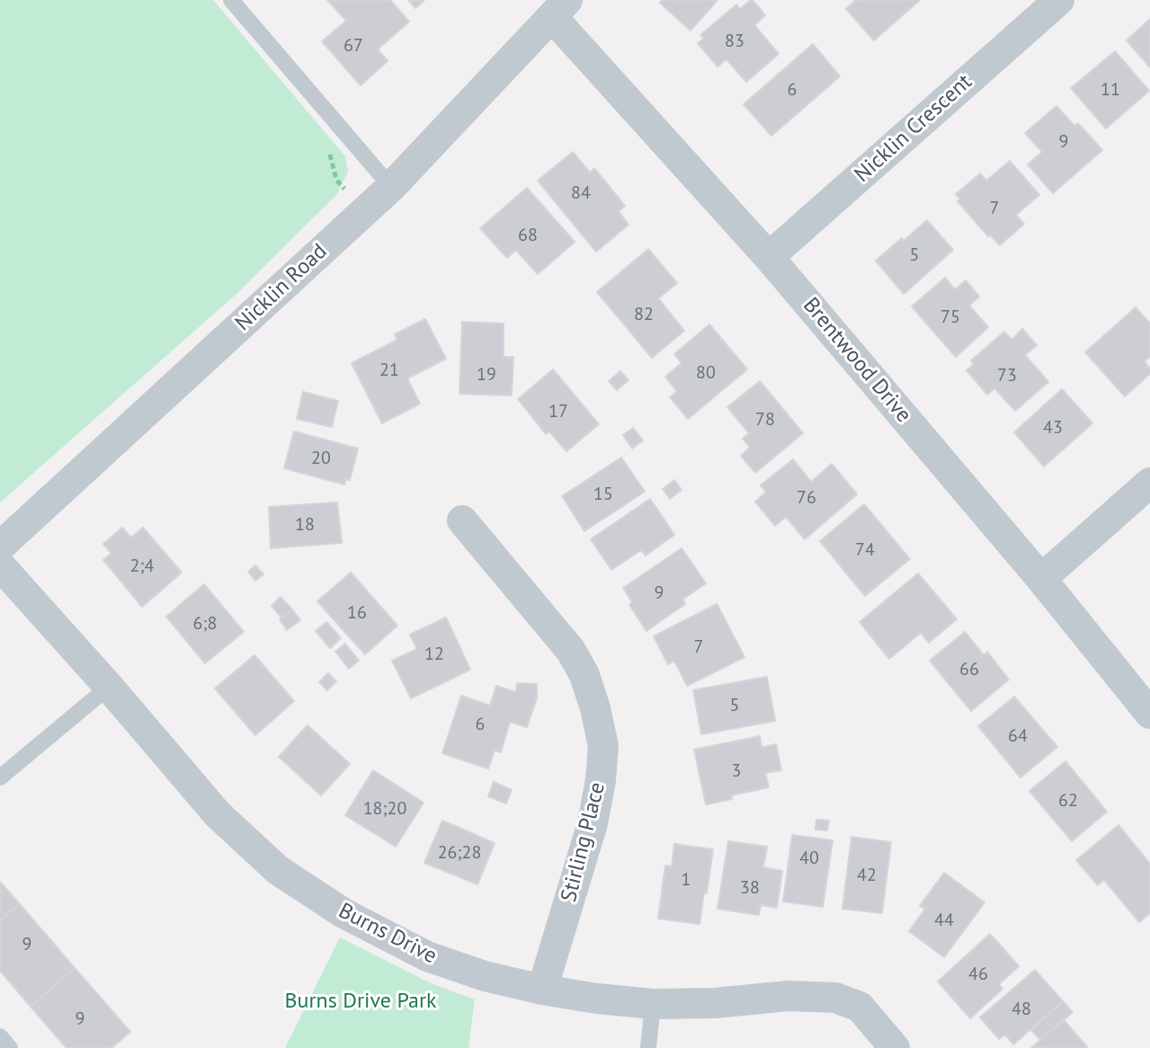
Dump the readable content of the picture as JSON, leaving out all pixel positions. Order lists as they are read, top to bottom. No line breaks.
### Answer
{"streets":{"street":["Nicklin Crescent","Nicklin Road","Brentwood Drive","Stirling Place","Burns Drive"]},"crossings":[["Nicklin Crescent","Brentwood Drive"],["Nicklin Road","Brentwood Drive"],["Stirling Place","Burns Drive"]],"parks":["Burns Drive Park"],"house_numbers":["83","67","6","11","9","84","7","68","5","82","75","21","80","19","73","17","78","43","20","15","76","18","74","2;4","9","16","6;8","7","12","66","5","6","64","3","62","18;20","26;28","40","42","1","38","44","9","46","48","9"]}
